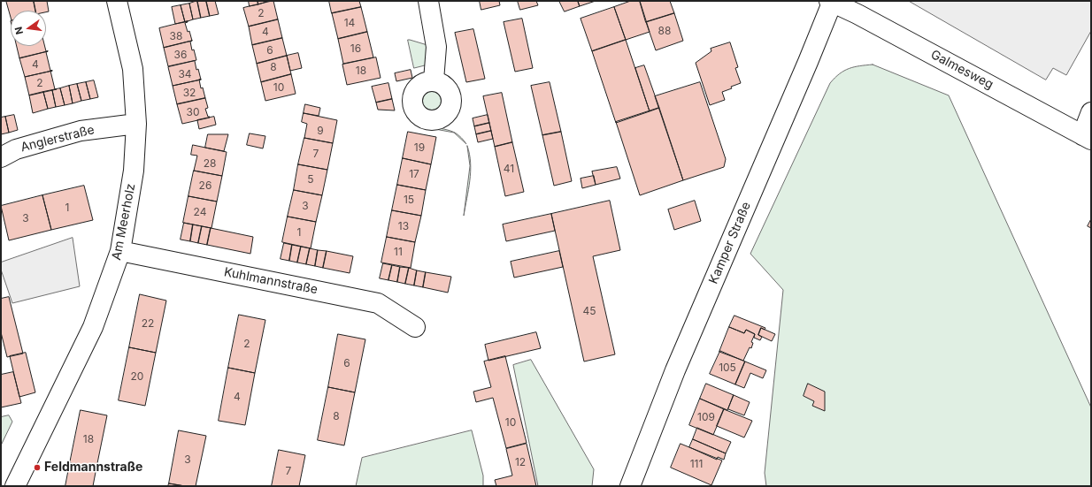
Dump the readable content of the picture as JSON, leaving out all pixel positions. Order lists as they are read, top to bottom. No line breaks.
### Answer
{"streets":{"street":["Galmesweg","Anglerstraße","Am Meerholz","Kamper Straße","Kuhlmannstraße"]},"crossings":[["Galmesweg","Kamper Straße"],["Anglerstraße","Am Meerholz"],["Am Meerholz","Kuhlmannstraße"]],"places":["Feldmannstraße"],"house_numbers":["2","14","88","4","38","16","6","36","4","8","18","34","2","10","32","30","9","19","7","28","41","17","5","26","15","3","1","24","3","13","1","11","45","22","2","6","105","20","4","8","109","10","18","3","12","111","7"],"north":"left"}
